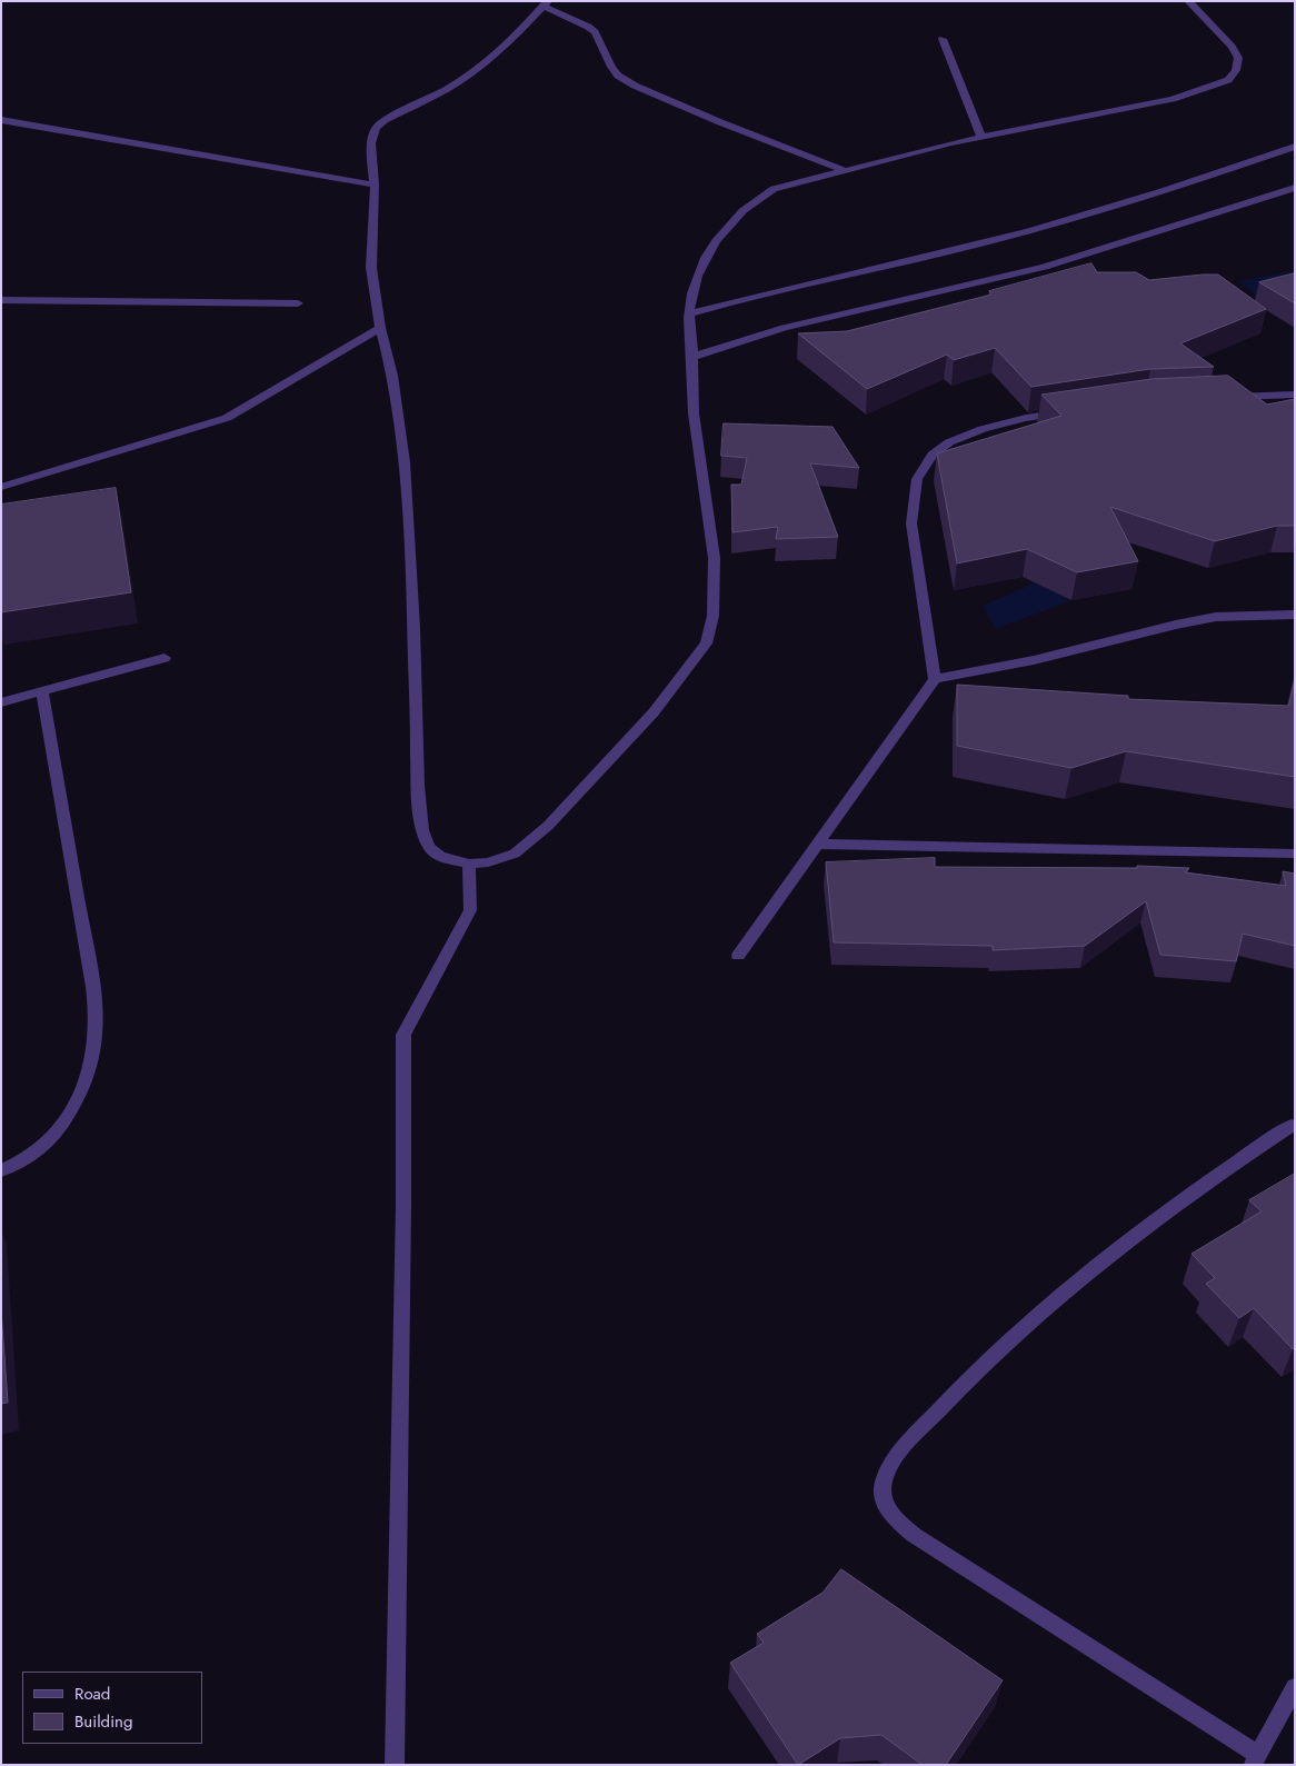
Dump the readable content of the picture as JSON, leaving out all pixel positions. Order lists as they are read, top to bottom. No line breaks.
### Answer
{"legend":["Road","Building"]}
